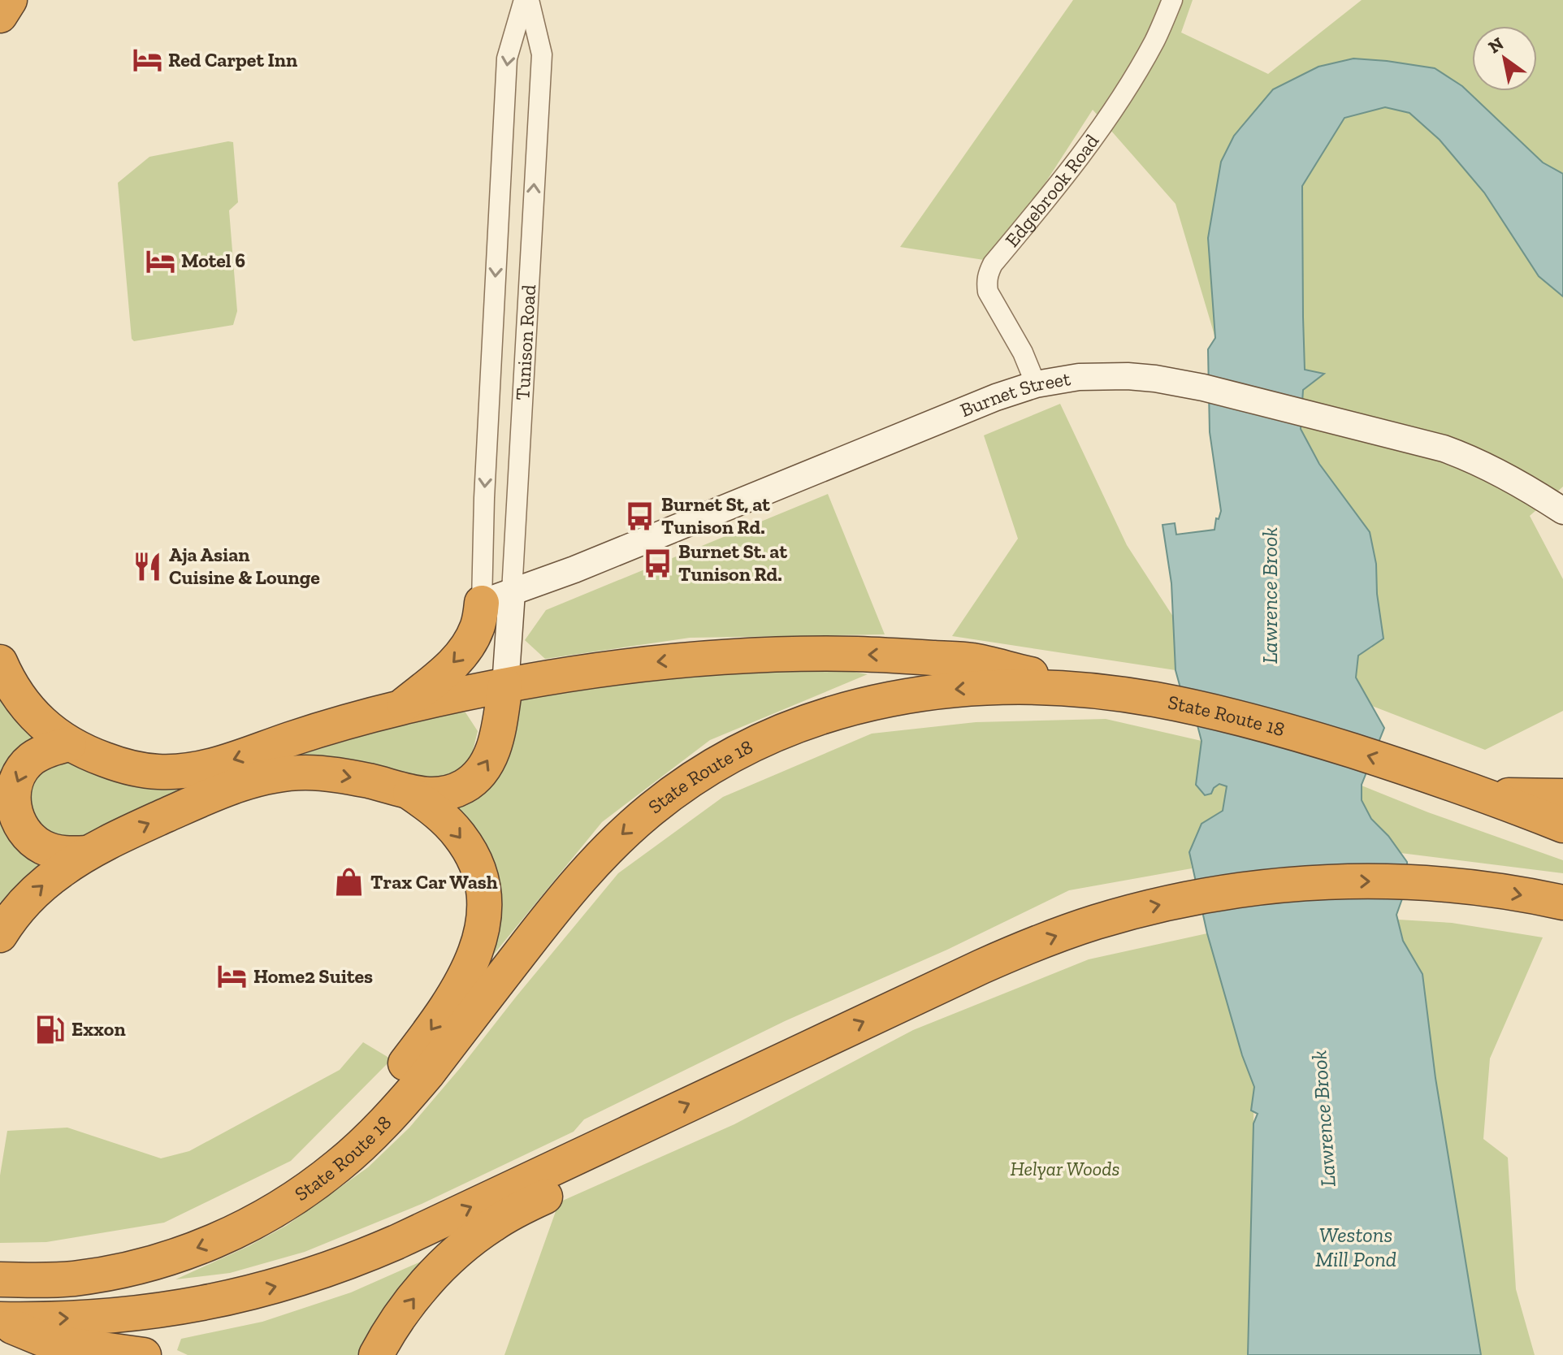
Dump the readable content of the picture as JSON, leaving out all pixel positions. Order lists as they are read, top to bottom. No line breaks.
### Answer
{"streets":{"highway":["State Route 18"],"street":["Edgebrook Road","Tunison Road","Burnet Street"]},"crossings":[["Edgebrook Road","Burnet Street"],["Tunison Road","Burnet Street"]],"water":["Lawrence Brook","Westons Mill Pond"],"parks":["Helyar Woods"],"places":{"hotel":["Red Carpet Inn","Motel 6","Home2 Suites"],"bus stop":["Burnet St, at Tunison Rd.","Burnet St. at Tunison Rd."],"restaurant":["Aja Asian Cuisine & Lounge"],"shop":["Trax Car Wash"],"fuel station":["Exxon"]},"north":"top left"}
